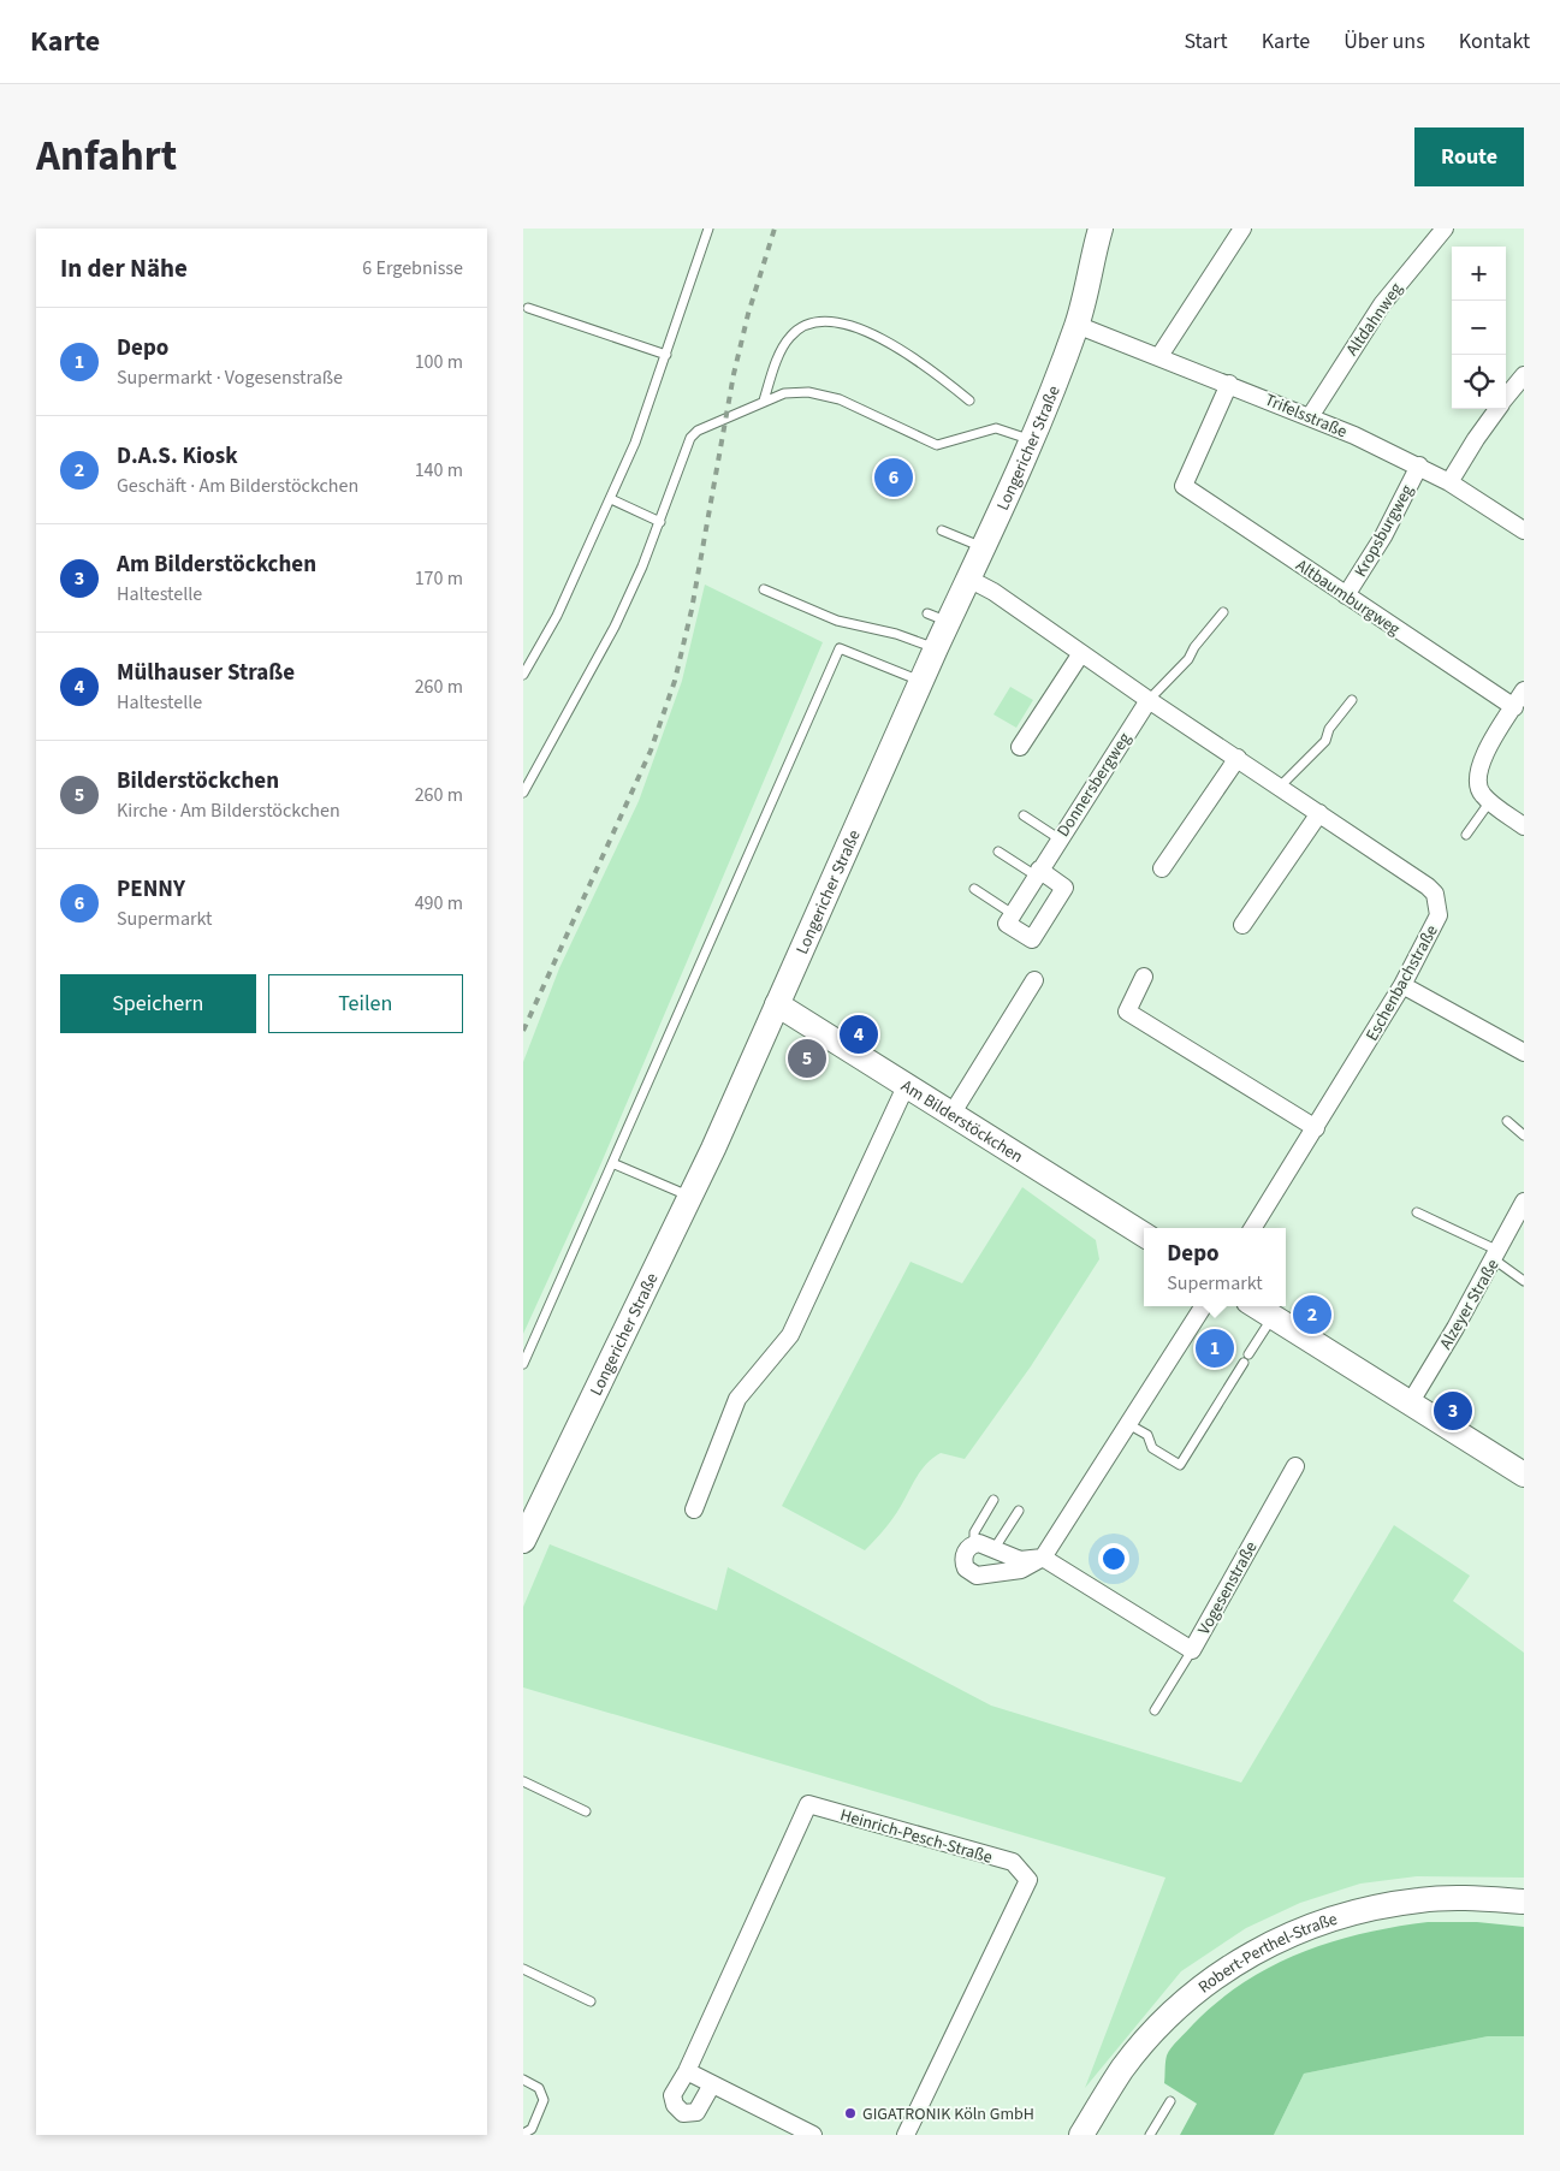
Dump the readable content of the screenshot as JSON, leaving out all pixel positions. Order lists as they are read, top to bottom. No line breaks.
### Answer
{"streets":{"street":["Altdahnweg","Trifelsstraße","Longericher Straße","Kropsburgweg","Altbaumburgweg","Donnersbergweg","Eschenbachstraße","Am Bilderstöckchen","Alzeyer Straße","Vogesenstraße","Heinrich-Pesch-Straße","Robert-Perthel-Straße"]},"crossings":[["Altdahnweg","Trifelsstraße"],["Trifelsstraße","Longericher Straße"],["Trifelsstraße","Kropsburgweg"],["Trifelsstraße","Altbaumburgweg"],["Longericher Straße","Eschenbachstraße"],["Longericher Straße","Am Bilderstöckchen"],["Kropsburgweg","Altbaumburgweg"],["Donnersbergweg","Eschenbachstraße"]],"places":["GIGATRONIK Köln GmbH"],"page":{"header":"Karte","nav":["Start","Karte","Über uns","Kontakt"],"title":"Anfahrt","buttons":["Route",["Speichern","Teilen"]],"heading":["In der Nähe","6 Ergebnisse"],"map_buttons":["+","−"],"list":[{"mark":"1","name":"Depo","note":"Supermarkt · Vogesenstraße","value":"100 m"},{"mark":"2","name":"D.A.S. Kiosk","note":"Geschäft · Am Bilderstöckchen","value":"140 m"},{"mark":"3","name":"Am Bilderstöckchen","note":"Haltestelle","value":"170 m"},{"mark":"4","name":"Mülhauser Straße","note":"Haltestelle","value":"260 m"},{"mark":"5","name":"Bilderstöckchen","note":"Kirche · Am Bilderstöckchen","value":"260 m"},{"mark":"6","name":"PENNY","note":"Supermarkt","value":"490 m"}],"pins":["6","4","5","2","1","3"],"popup":["Depo","Supermarkt"]}}
